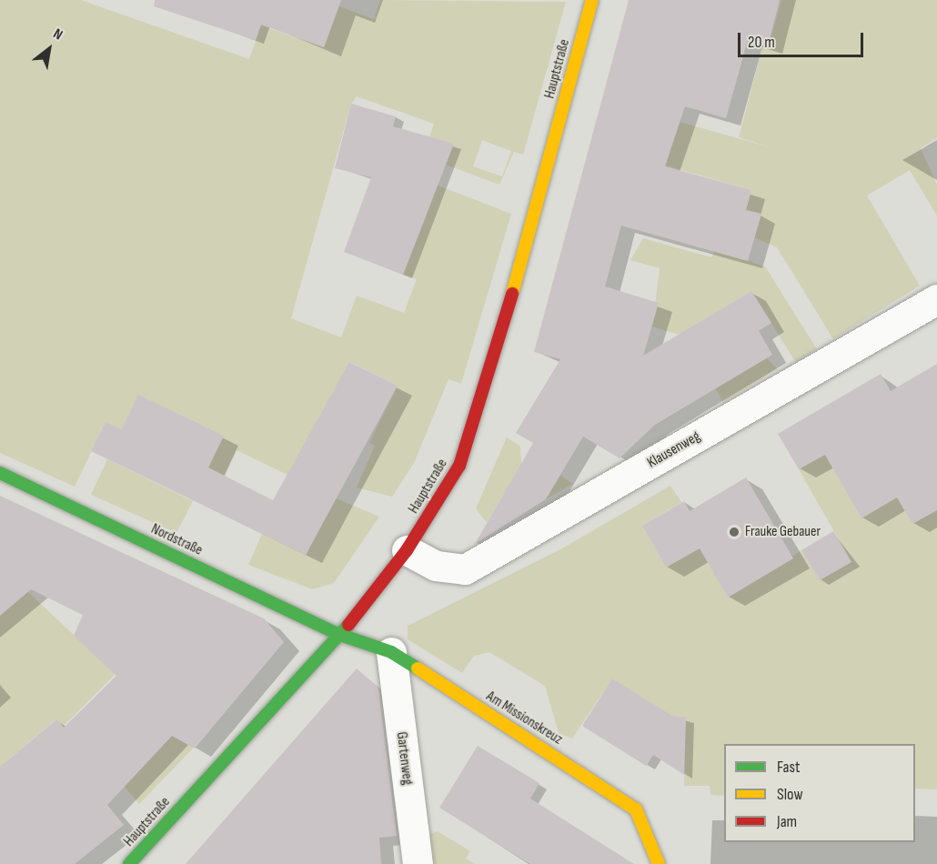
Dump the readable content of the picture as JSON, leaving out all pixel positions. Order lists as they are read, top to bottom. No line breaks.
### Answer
{"streets":{"main road":["Hauptstraße","Nordstraße","Am Missionskreuz"],"street":["Klausenweg","Gartenweg"]},"crossings":[["Hauptstraße","Klausenweg"],["Hauptstraße","Nordstraße"],["Hauptstraße","Am Missionskreuz"],["Nordstraße","Am Missionskreuz"],["Am Missionskreuz","Gartenweg"]],"places":["Frauke Gebauer"],"legend":["Fast","Slow","Jam"],"scale_bar":"20 m","north":"top right"}
